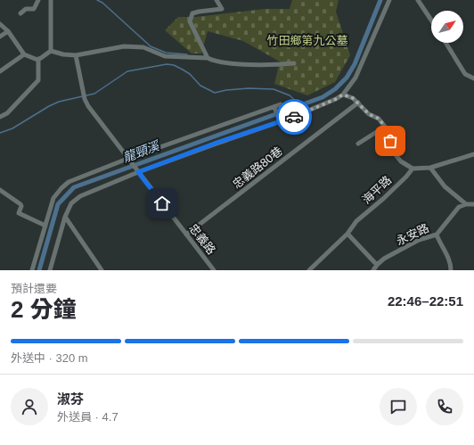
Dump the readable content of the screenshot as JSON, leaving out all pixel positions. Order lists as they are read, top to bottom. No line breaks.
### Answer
{"streets":{"street":["忠義路80巷","海平路","永安路","忠義路"]},"crossings":[["忠義路80巷","忠義路"]],"water":["龍頸溪"],"parks":["竹田鄉第九公墓"],"north":"top right","page":{"heading":["2 分鐘","預計還要","22:46–22:51"],"panel":["淑芬","外送員 · 4.7"],"bar":"外送中 · 320 m"}}
